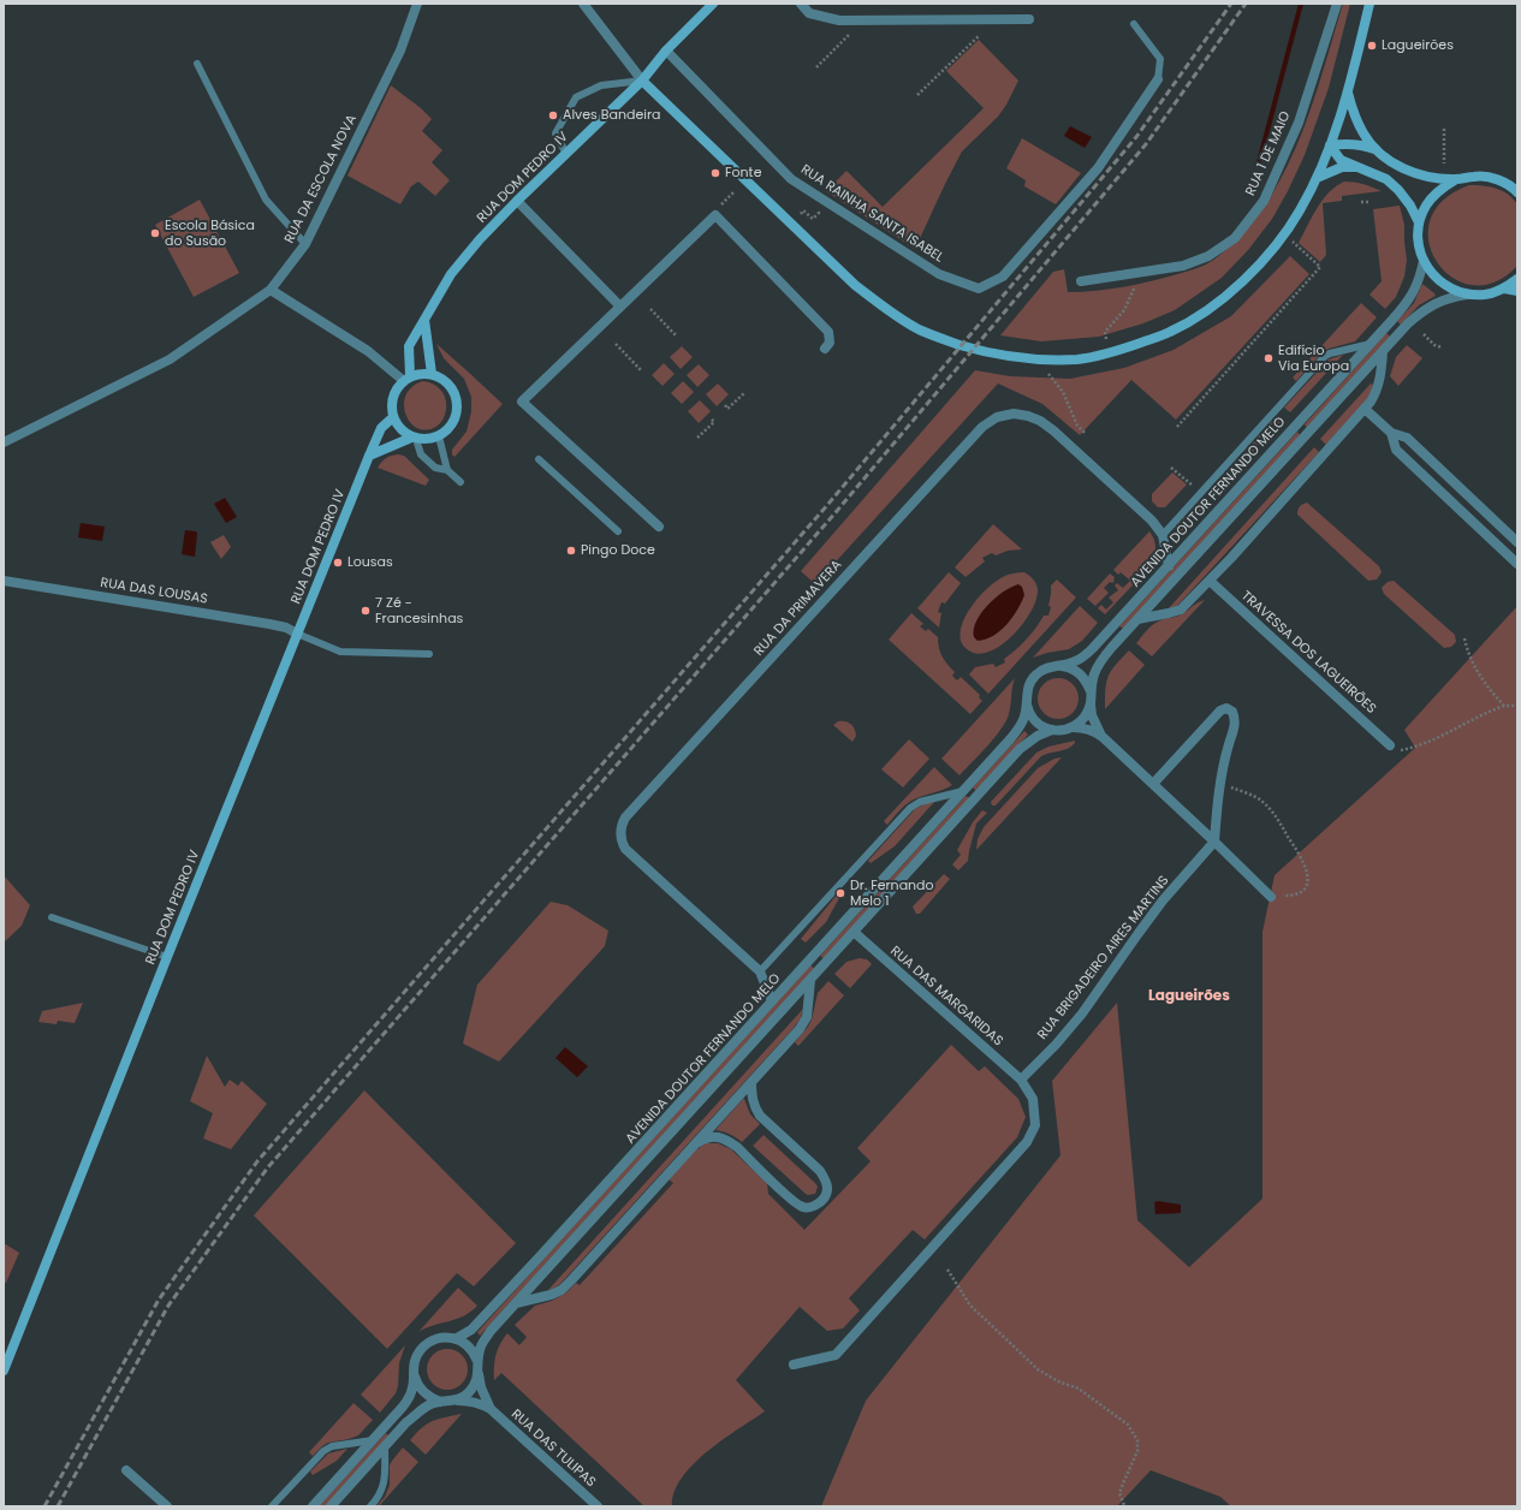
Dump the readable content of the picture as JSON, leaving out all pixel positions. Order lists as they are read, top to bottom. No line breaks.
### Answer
{"streets":{"street":["RUA 1 DE MAIO","RUA DOM PEDRO IV","RUA DA ESCOLA NOVA","RUA RAINHA SANTA ISABEL","AVENIDA DOUTOR FERNANDO MELO","RUA DAS LOUSAS","RUA DA PRIMAVERA","TRAVESSA DOS LAGUEIRÕES","RUA BRIGADEIRO AIRES MARTINS","RUA DAS MARGARIDAS","RUA DAS TULIPAS"]},"crossings":[["RUA DOM PEDRO IV","RUA RAINHA SANTA ISABEL"],["RUA DOM PEDRO IV","RUA DAS LOUSAS"],["AVENIDA DOUTOR FERNANDO MELO","RUA DA PRIMAVERA"],["AVENIDA DOUTOR FERNANDO MELO","RUA DAS MARGARIDAS"],["RUA BRIGADEIRO AIRES MARTINS","RUA DAS MARGARIDAS"]],"districts":["Lagueirões"],"places":["Lagueirões","Alves Bandeira","Fonte","Escola Básica do Susão","Edifício Via Europa","Pingo Doce","Lousas","7 Zé - Francesinhas","Dr. Fernando Melo 1"]}
